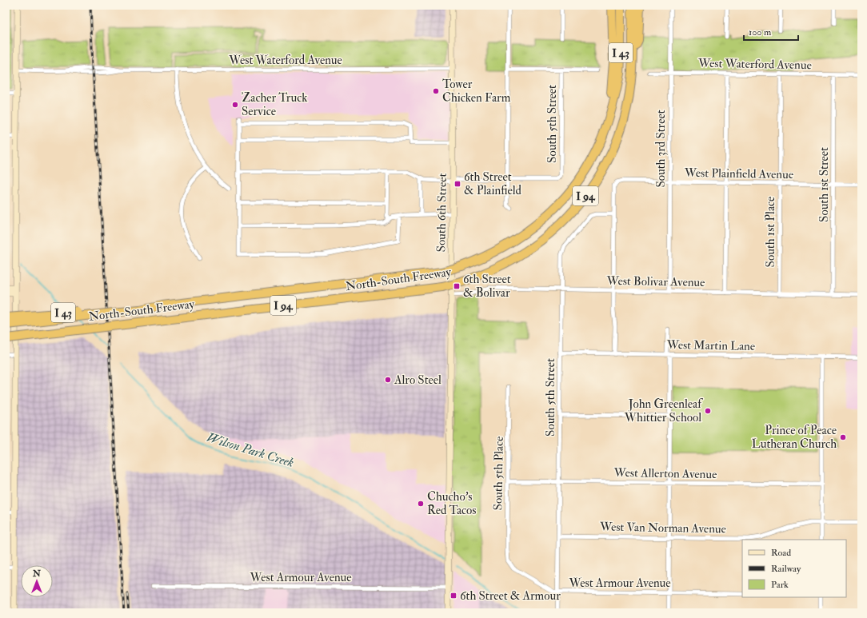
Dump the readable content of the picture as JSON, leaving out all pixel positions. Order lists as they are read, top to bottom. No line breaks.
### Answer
{"streets":{"highway":["I 43","I 94","North-South Freeway"],"street":["West Waterford Avenue","South 5th Street","South 3rd Street","West Plainfield Avenue","South 1st Street","South 6th Street","South 1st Place","West Bolivar Avenue","West Martin Lane","South 5th Place","West Allerton Avenue","West Van Norman Avenue","West Armour Avenue"]},"crossings":[["West Waterford Avenue","South 3rd Street"],["West Waterford Avenue","South 1st Street"],["West Waterford Avenue","South 6th Street"],["West Waterford Avenue","South 1st Place"],["South 5th Street","West Plainfield Avenue"],["South 5th Street","West Bolivar Avenue"],["South 5th Street","West Martin Lane"],["South 5th Street","West Allerton Avenue"],["South 5th Street","West Van Norman Avenue"],["South 5th Street","West Armour Avenue"],["South 3rd Street","West Plainfield Avenue"],["South 3rd Street","West Bolivar Avenue"],["West Plainfield Avenue","South 1st Street"],["West Plainfield Avenue","South 1st Place"],["South 1st Street","West Bolivar Avenue"],["South 6th Street","West Bolivar Avenue"],["South 6th Street","West Armour Avenue"],["South 1st Place","West Bolivar Avenue"],["South 5th Place","West Allerton Avenue"],["South 5th Place","West Armour Avenue"]],"water":["Wilson Park Creek"],"places":{"other":["Tower Chicken Farm","Zacher Truck Service","Alro Steel","John Greenleaf Whittier School","Prince of Peace Lutheran Church","Chucho's Red Tacos"],"transit":["6th Street & Plainfield","6th Street & Bolivar","6th Street & Armour"]},"legend":["Road","Railway","Park"],"scale_bar":"100 m","north":"top"}
